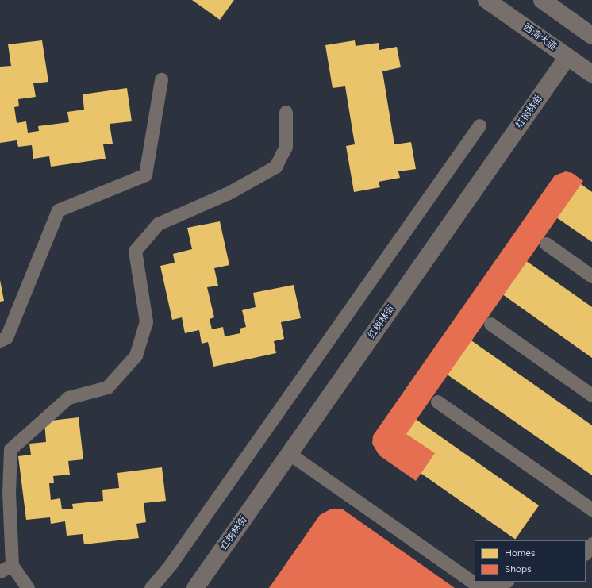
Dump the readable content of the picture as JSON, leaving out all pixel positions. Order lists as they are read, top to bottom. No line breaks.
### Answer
{"streets":{"main road":["西湾大道"],"street":["红树林街"]},"crossings":[["西湾大道","红树林街"]],"legend":["Homes","Shops"]}
